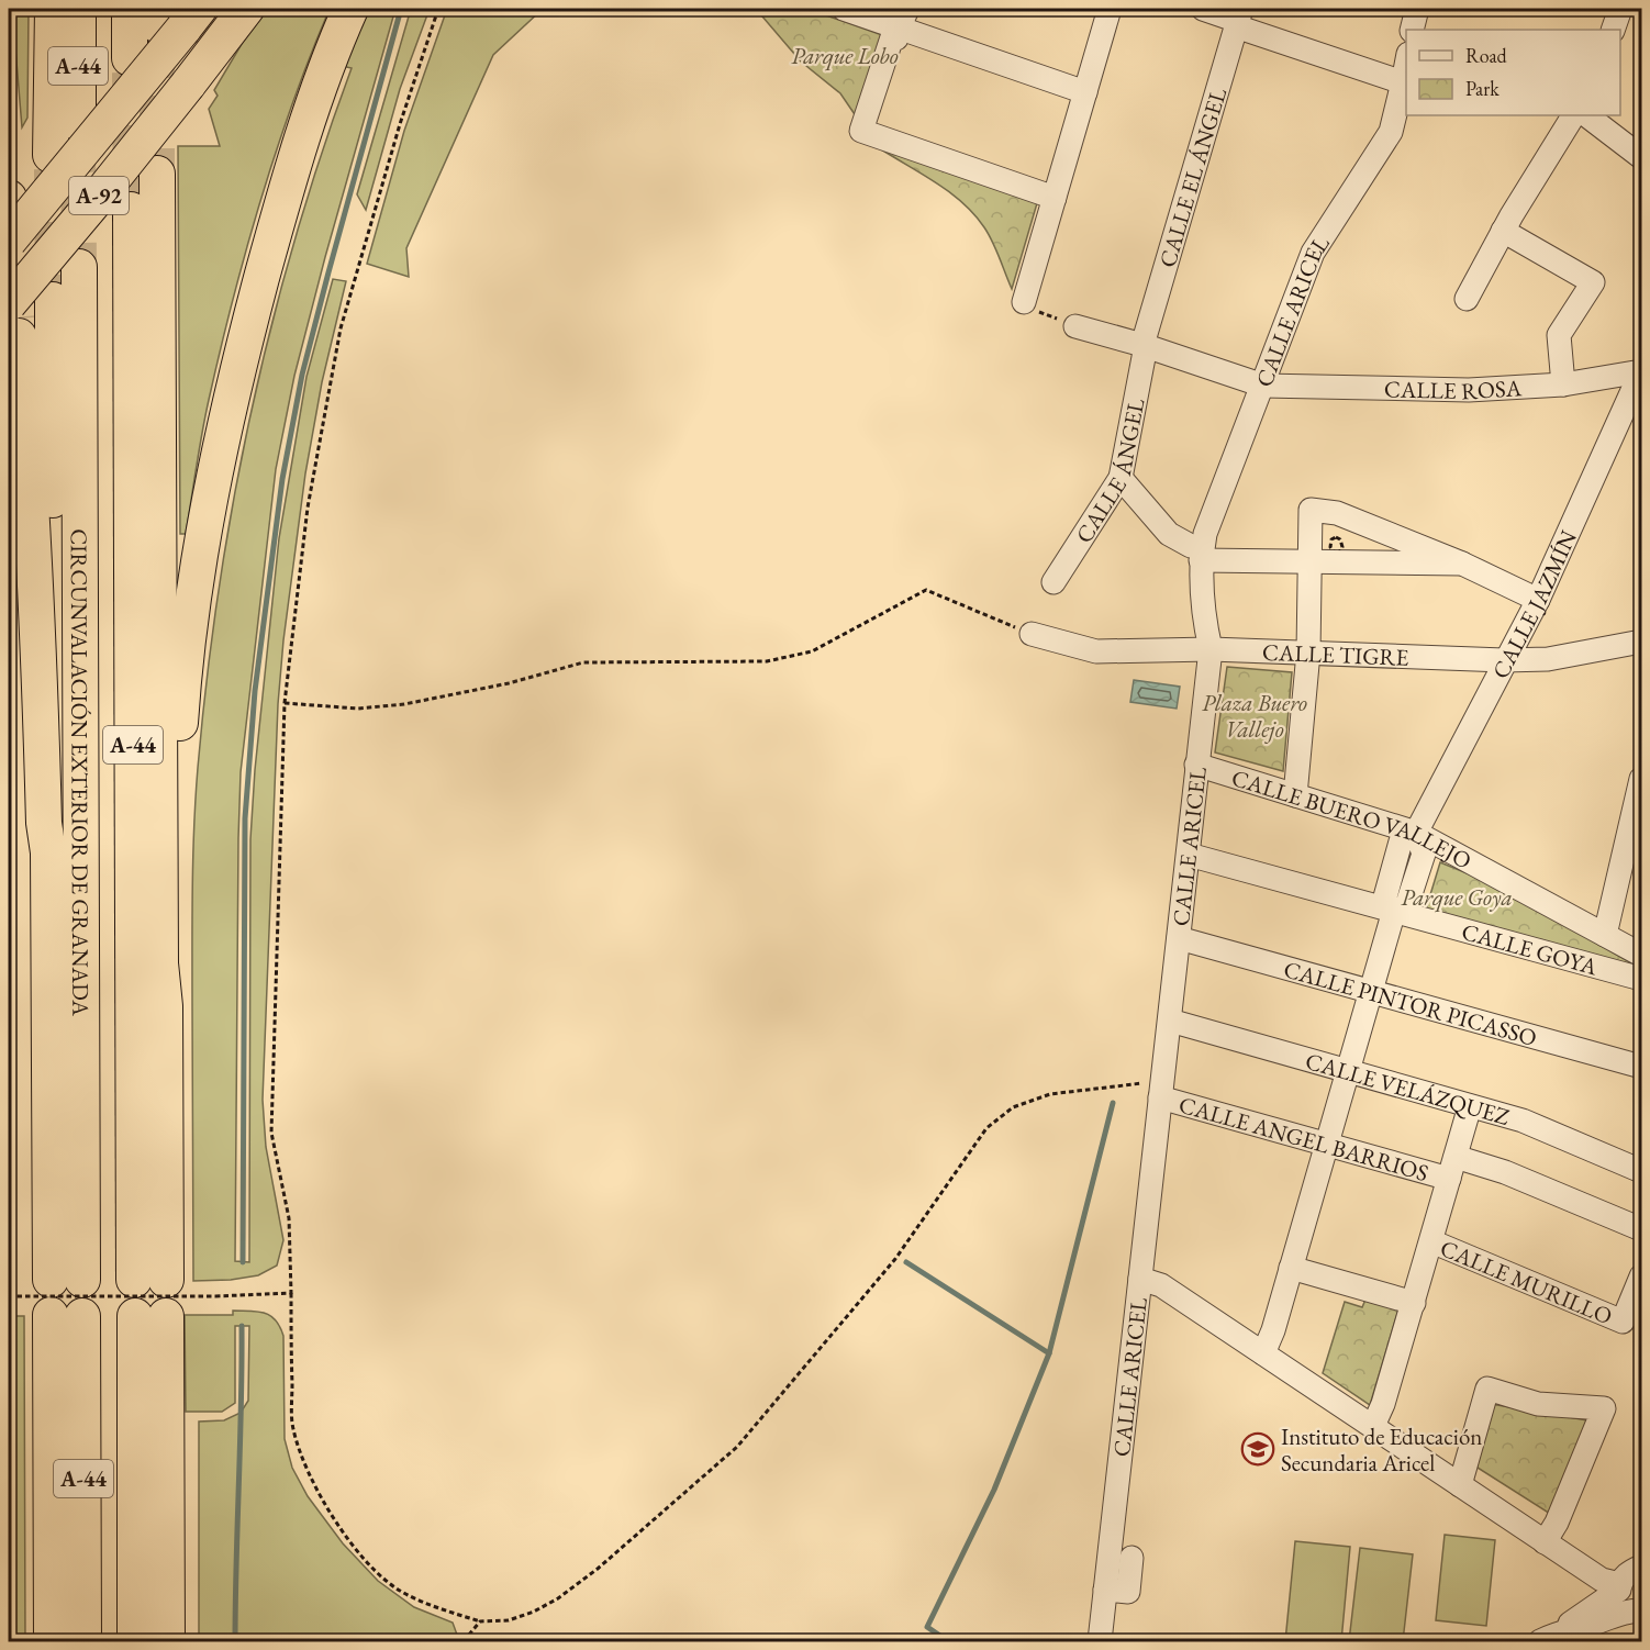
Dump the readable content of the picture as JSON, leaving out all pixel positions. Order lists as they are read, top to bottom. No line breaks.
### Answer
{"streets":{"highway":["A-44","A-92","CIRCUNVALACIÓN EXTERIOR DE GRANADA"],"street":["CALLE EL ÁNGEL","CALLE ARICEL","CALLE ROSA","CALLE ÁNGEL","CALLE JAZMÍN","CALLE TIGRE","CALLE BUERO VALLEJO","CALLE GOYA","CALLE PINTOR PICASSO","CALLE VELÁZQUEZ","CALLE ANGEL BARRIOS","CALLE MURILLO"]},"crossings":[["A-44","A-92"],["CALLE EL ÁNGEL","CALLE ROSA"],["CALLE EL ÁNGEL","CALLE ÁNGEL"],["CALLE ARICEL","CALLE ROSA"],["CALLE ARICEL","CALLE TIGRE"],["CALLE ARICEL","CALLE BUERO VALLEJO"],["CALLE ARICEL","CALLE GOYA"],["CALLE ARICEL","CALLE PINTOR PICASSO"],["CALLE ARICEL","CALLE VELÁZQUEZ"],["CALLE ARICEL","CALLE ANGEL BARRIOS"],["CALLE ROSA","CALLE ÁNGEL"],["CALLE ROSA","CALLE JAZMÍN"],["CALLE JAZMÍN","CALLE TIGRE"],["CALLE JAZMÍN","CALLE BUERO VALLEJO"]],"parks":["Parque Lobo","Plaza Buero Vallejo","Parque Goya"],"places":{"school or university":["Instituto de Educación Secundaria Aricel"]},"legend":["Road","Park"]}
